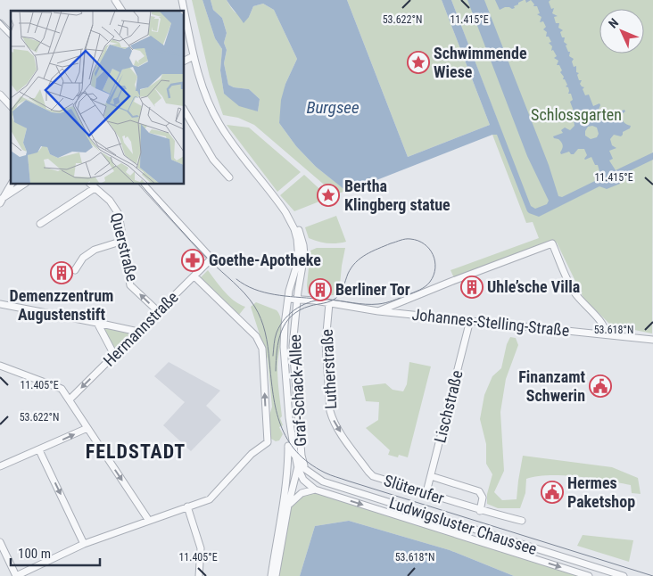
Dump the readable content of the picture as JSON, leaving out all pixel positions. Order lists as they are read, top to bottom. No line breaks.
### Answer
{"streets":{"street":["Querstraße","Johannes-Stelling-Straße","Hermannstraße","Lutherstraße","Graf-Schack-Allee","Lischstraße","Slüterufer","Ludwigsluster Chaussee"]},"crossings":[["Querstraße","Hermannstraße"],["Johannes-Stelling-Straße","Lutherstraße"],["Johannes-Stelling-Straße","Graf-Schack-Allee"],["Johannes-Stelling-Straße","Lischstraße"],["Lutherstraße","Slüterufer"],["Graf-Schack-Allee","Ludwigsluster Chaussee"],["Lischstraße","Slüterufer"]],"one_way":["Querstraße","Lutherstraße"],"districts":["FELDSTADT"],"water":["Burgsee"],"parks":["Schlossgarten"],"places":{"place":["Schwimmende Wiese","Bertha Klingberg statue"],"pharmacy":["Goethe-Apotheke"],"building":["Demenzzentrum Augustenstift","Uhle’sche Villa","Berliner Tor"],"public building":["Finanzamt Schwerin","Hermes Paketshop"]},"scale_bar":"100 m","north":"top left","coordinates":["11.415°E","53.622°N","53.618°N","11.405°E"]}
